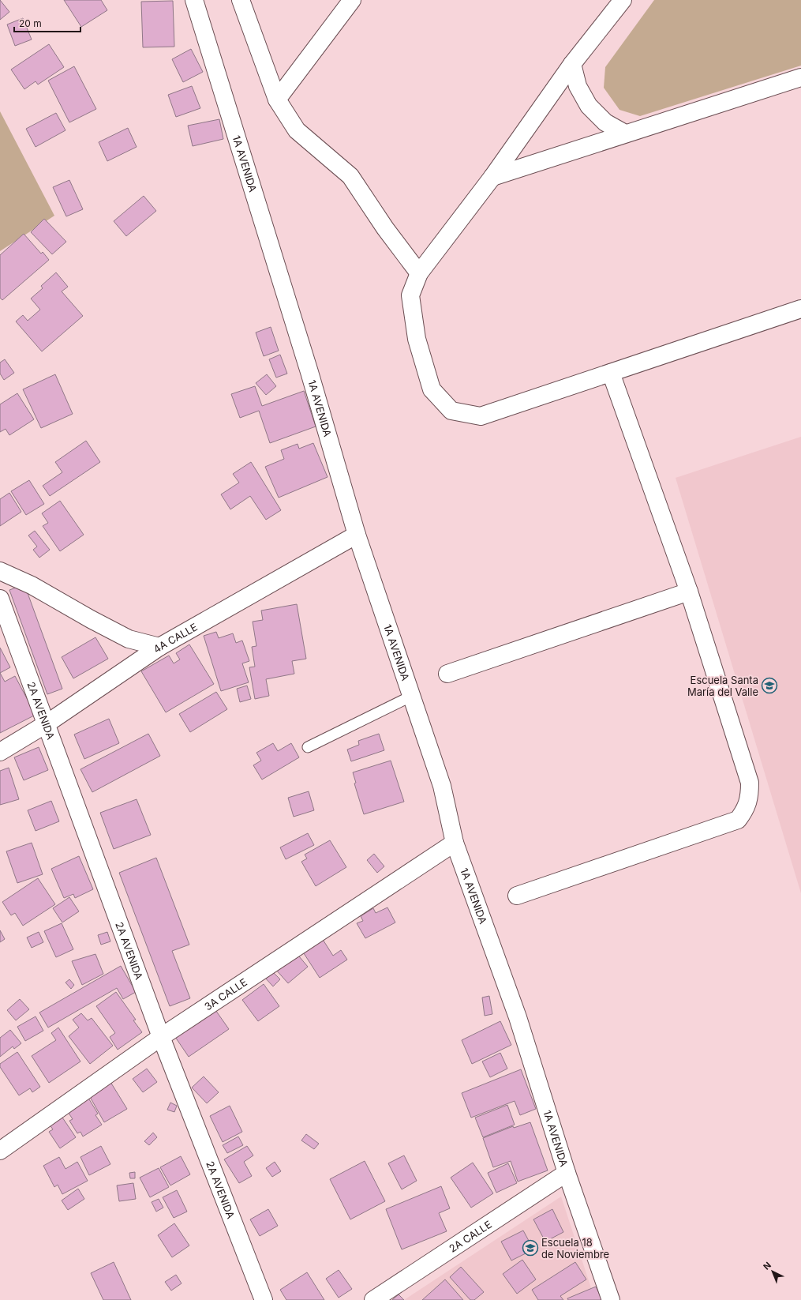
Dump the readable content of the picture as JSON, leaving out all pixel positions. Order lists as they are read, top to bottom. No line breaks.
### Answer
{"streets":{"street":["1A AVENIDA","4A CALLE","2A AVENIDA","3A CALLE","2A CALLE"]},"crossings":[["1A AVENIDA","4A CALLE"],["1A AVENIDA","3A CALLE"],["1A AVENIDA","2A CALLE"],["4A CALLE","2A AVENIDA"],["2A AVENIDA","3A CALLE"]],"places":{"school or university":["Escuela Santa María del Valle","Escuela 18 de Noviembre"]},"scale_bar":"20 m","north":"top left"}
